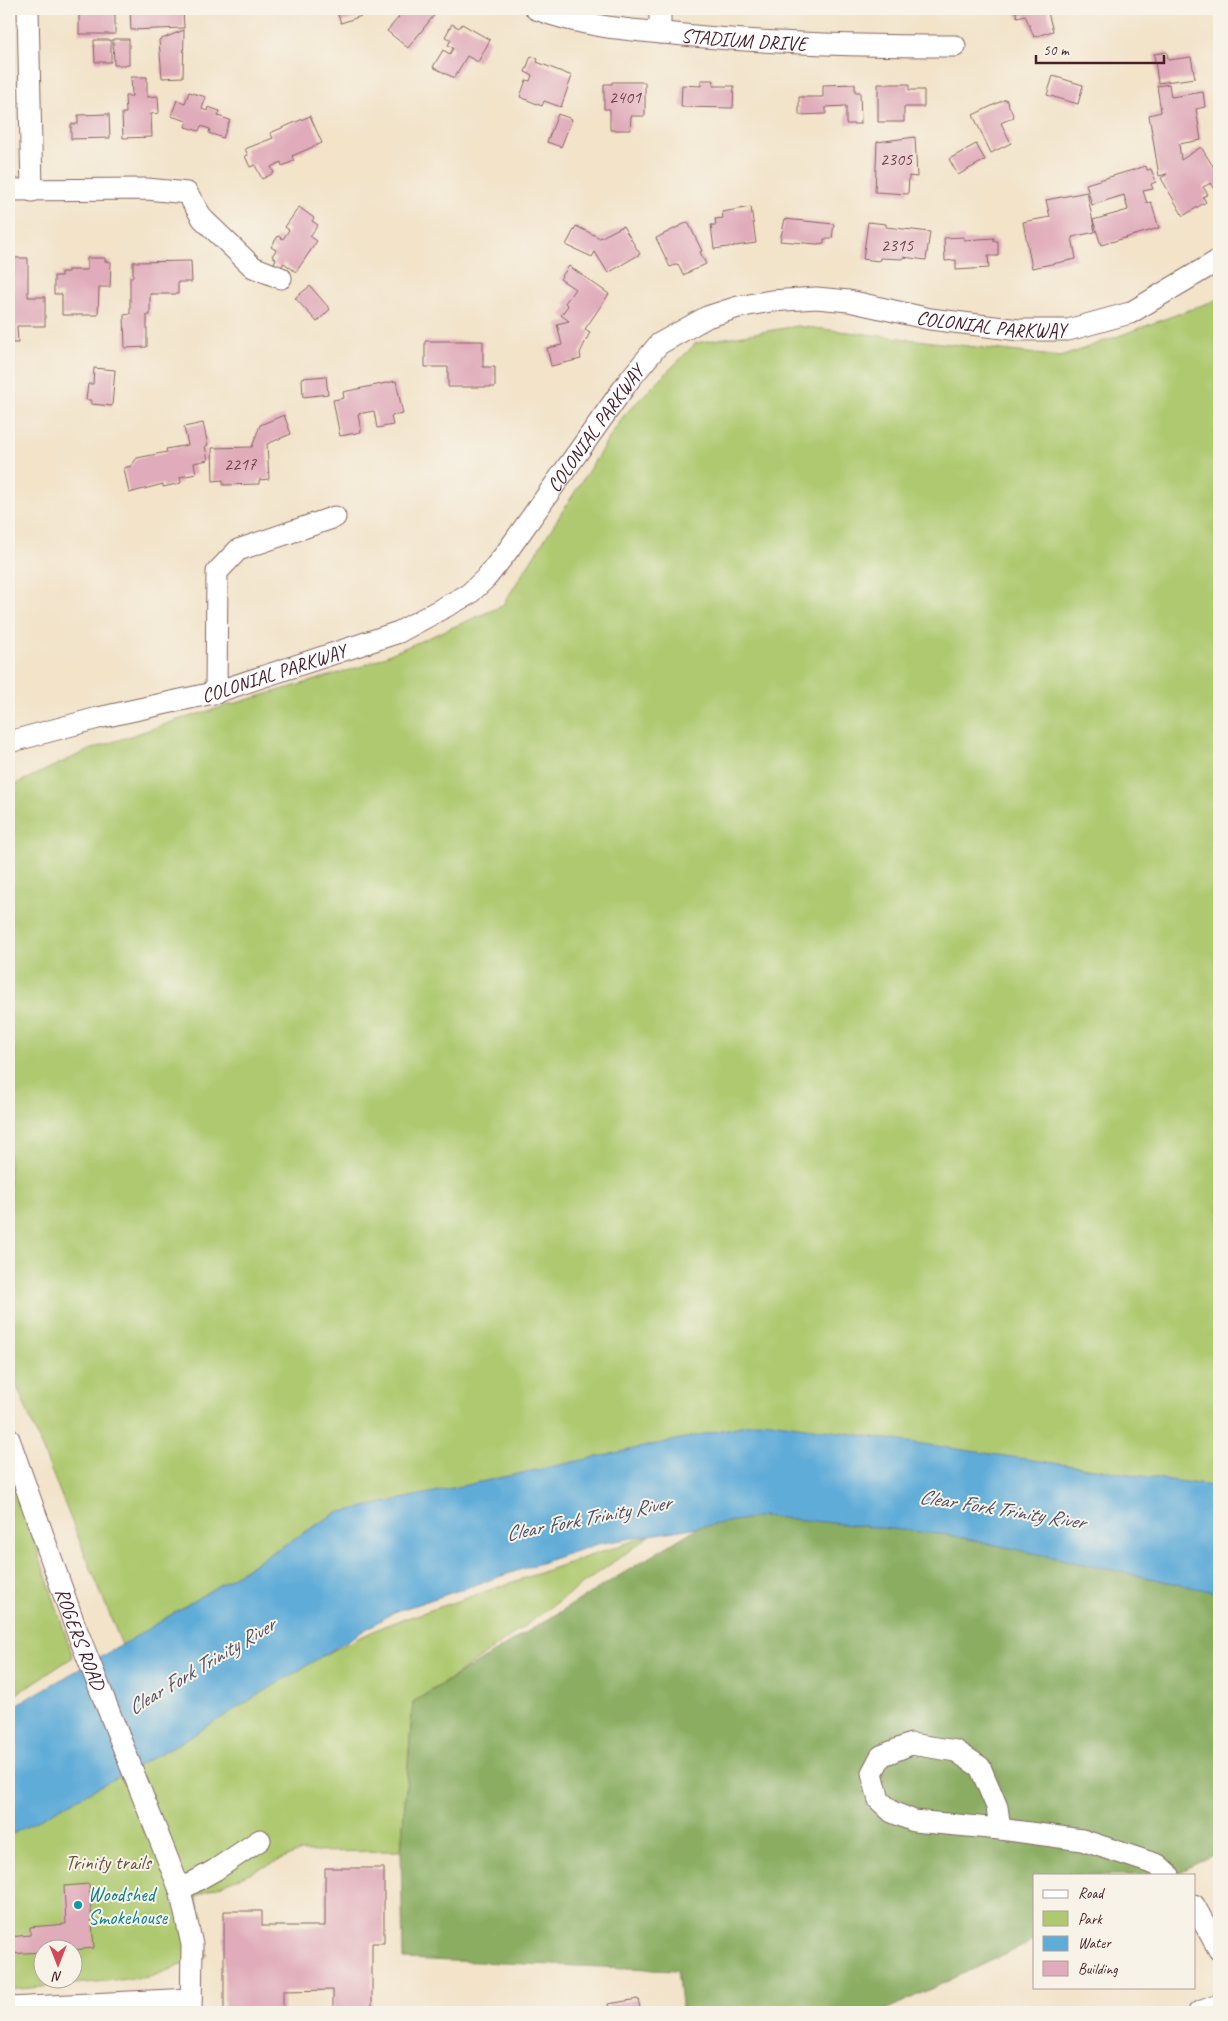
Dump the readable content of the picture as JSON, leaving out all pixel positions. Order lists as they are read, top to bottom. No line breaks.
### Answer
{"streets":{"street":["STADIUM DRIVE","COLONIAL PARKWAY","ROGERS ROAD"]},"water":["Clear Fork Trinity River"],"parks":["Trinity trails"],"places":["Woodshed Smokehouse"],"house_numbers":["2401","2305","2315","2217"],"legend":["Road","Park","Water","Building"],"scale_bar":"50 m","north":"bottom"}
